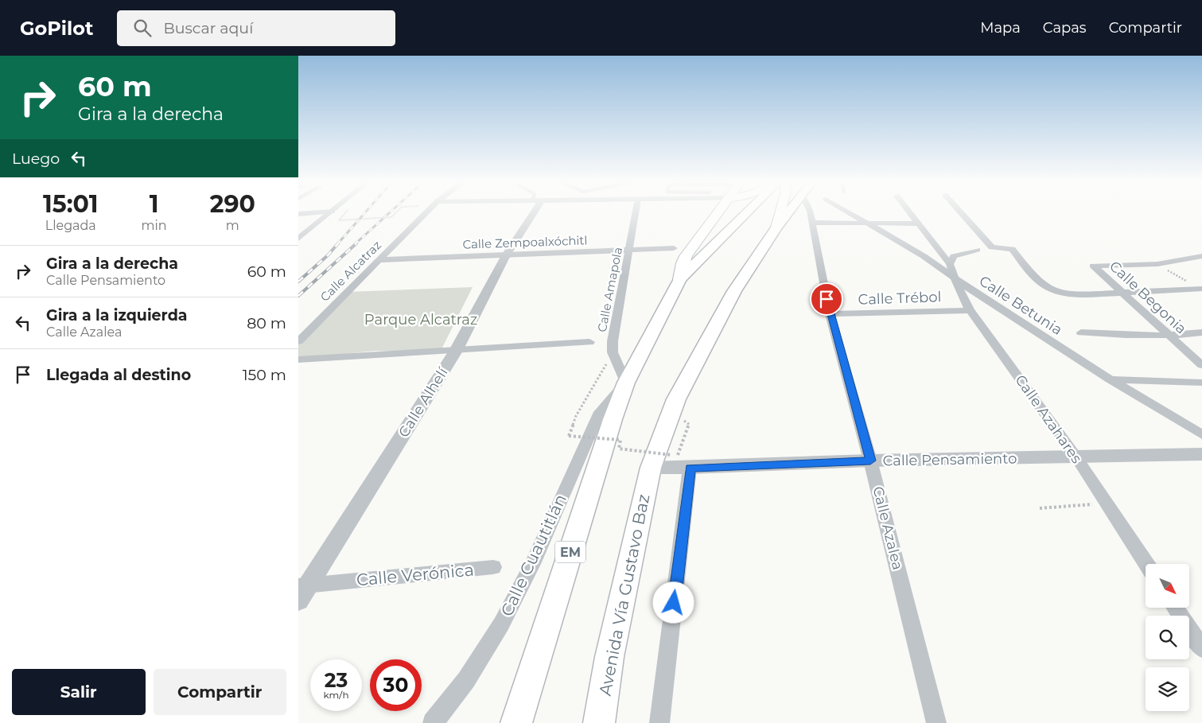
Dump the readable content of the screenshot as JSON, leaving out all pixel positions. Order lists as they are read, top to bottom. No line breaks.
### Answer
{"streets":{"main road":["EM","Avenida Vía Gustavo Baz"],"street":["Calle Zempoalxóchitl","Calle Alcatraz","Calle Amapola","Calle Begonia","Calle Trébol","Calle Betunia","Calle Alhelí","Calle Azahares","Calle Pensamiento","Calle Azalea","Calle Cuautitlán","Calle Verónica"]},"crossings":[["Calle Zempoalxóchitl","Calle Alcatraz"],["Calle Zempoalxóchitl","Calle Amapola"],["Calle Zempoalxóchitl","Calle Alhelí"],["Calle Amapola","EM"],["Calle Amapola","Calle Cuautitlán"],["Calle Trébol","Calle Azahares"],["Calle Trébol","Calle Azalea"],["Calle Betunia","Calle Azahares"],["Calle Alhelí","Calle Verónica"],["Calle Azahares","Calle Pensamiento"],["Calle Pensamiento","Calle Azalea"],["Calle Pensamiento","Avenida Vía Gustavo Baz"],["EM","Calle Cuautitlán"]],"parks":["Parque Alcatraz"],"north":"bottom right","page":{"header":"GoPilot","search":"Buscar aquí","nav":["Mapa","Capas","Compartir"],"turn":["60 m","Gira a la derecha"],"then":"Luego","eta":["15:01","Llegada","1","min","290","m"],"list":[{"name":"Gira a la derecha","note":"Calle Pensamiento","value":"60 m"},{"name":"Gira a la izquierda","note":"Calle Azalea","value":"80 m"},{"name":"Llegada al destino","value":"150 m"}],"speed":"23 km/h","limit":"30","buttons":["Salir","Compartir"]}}
